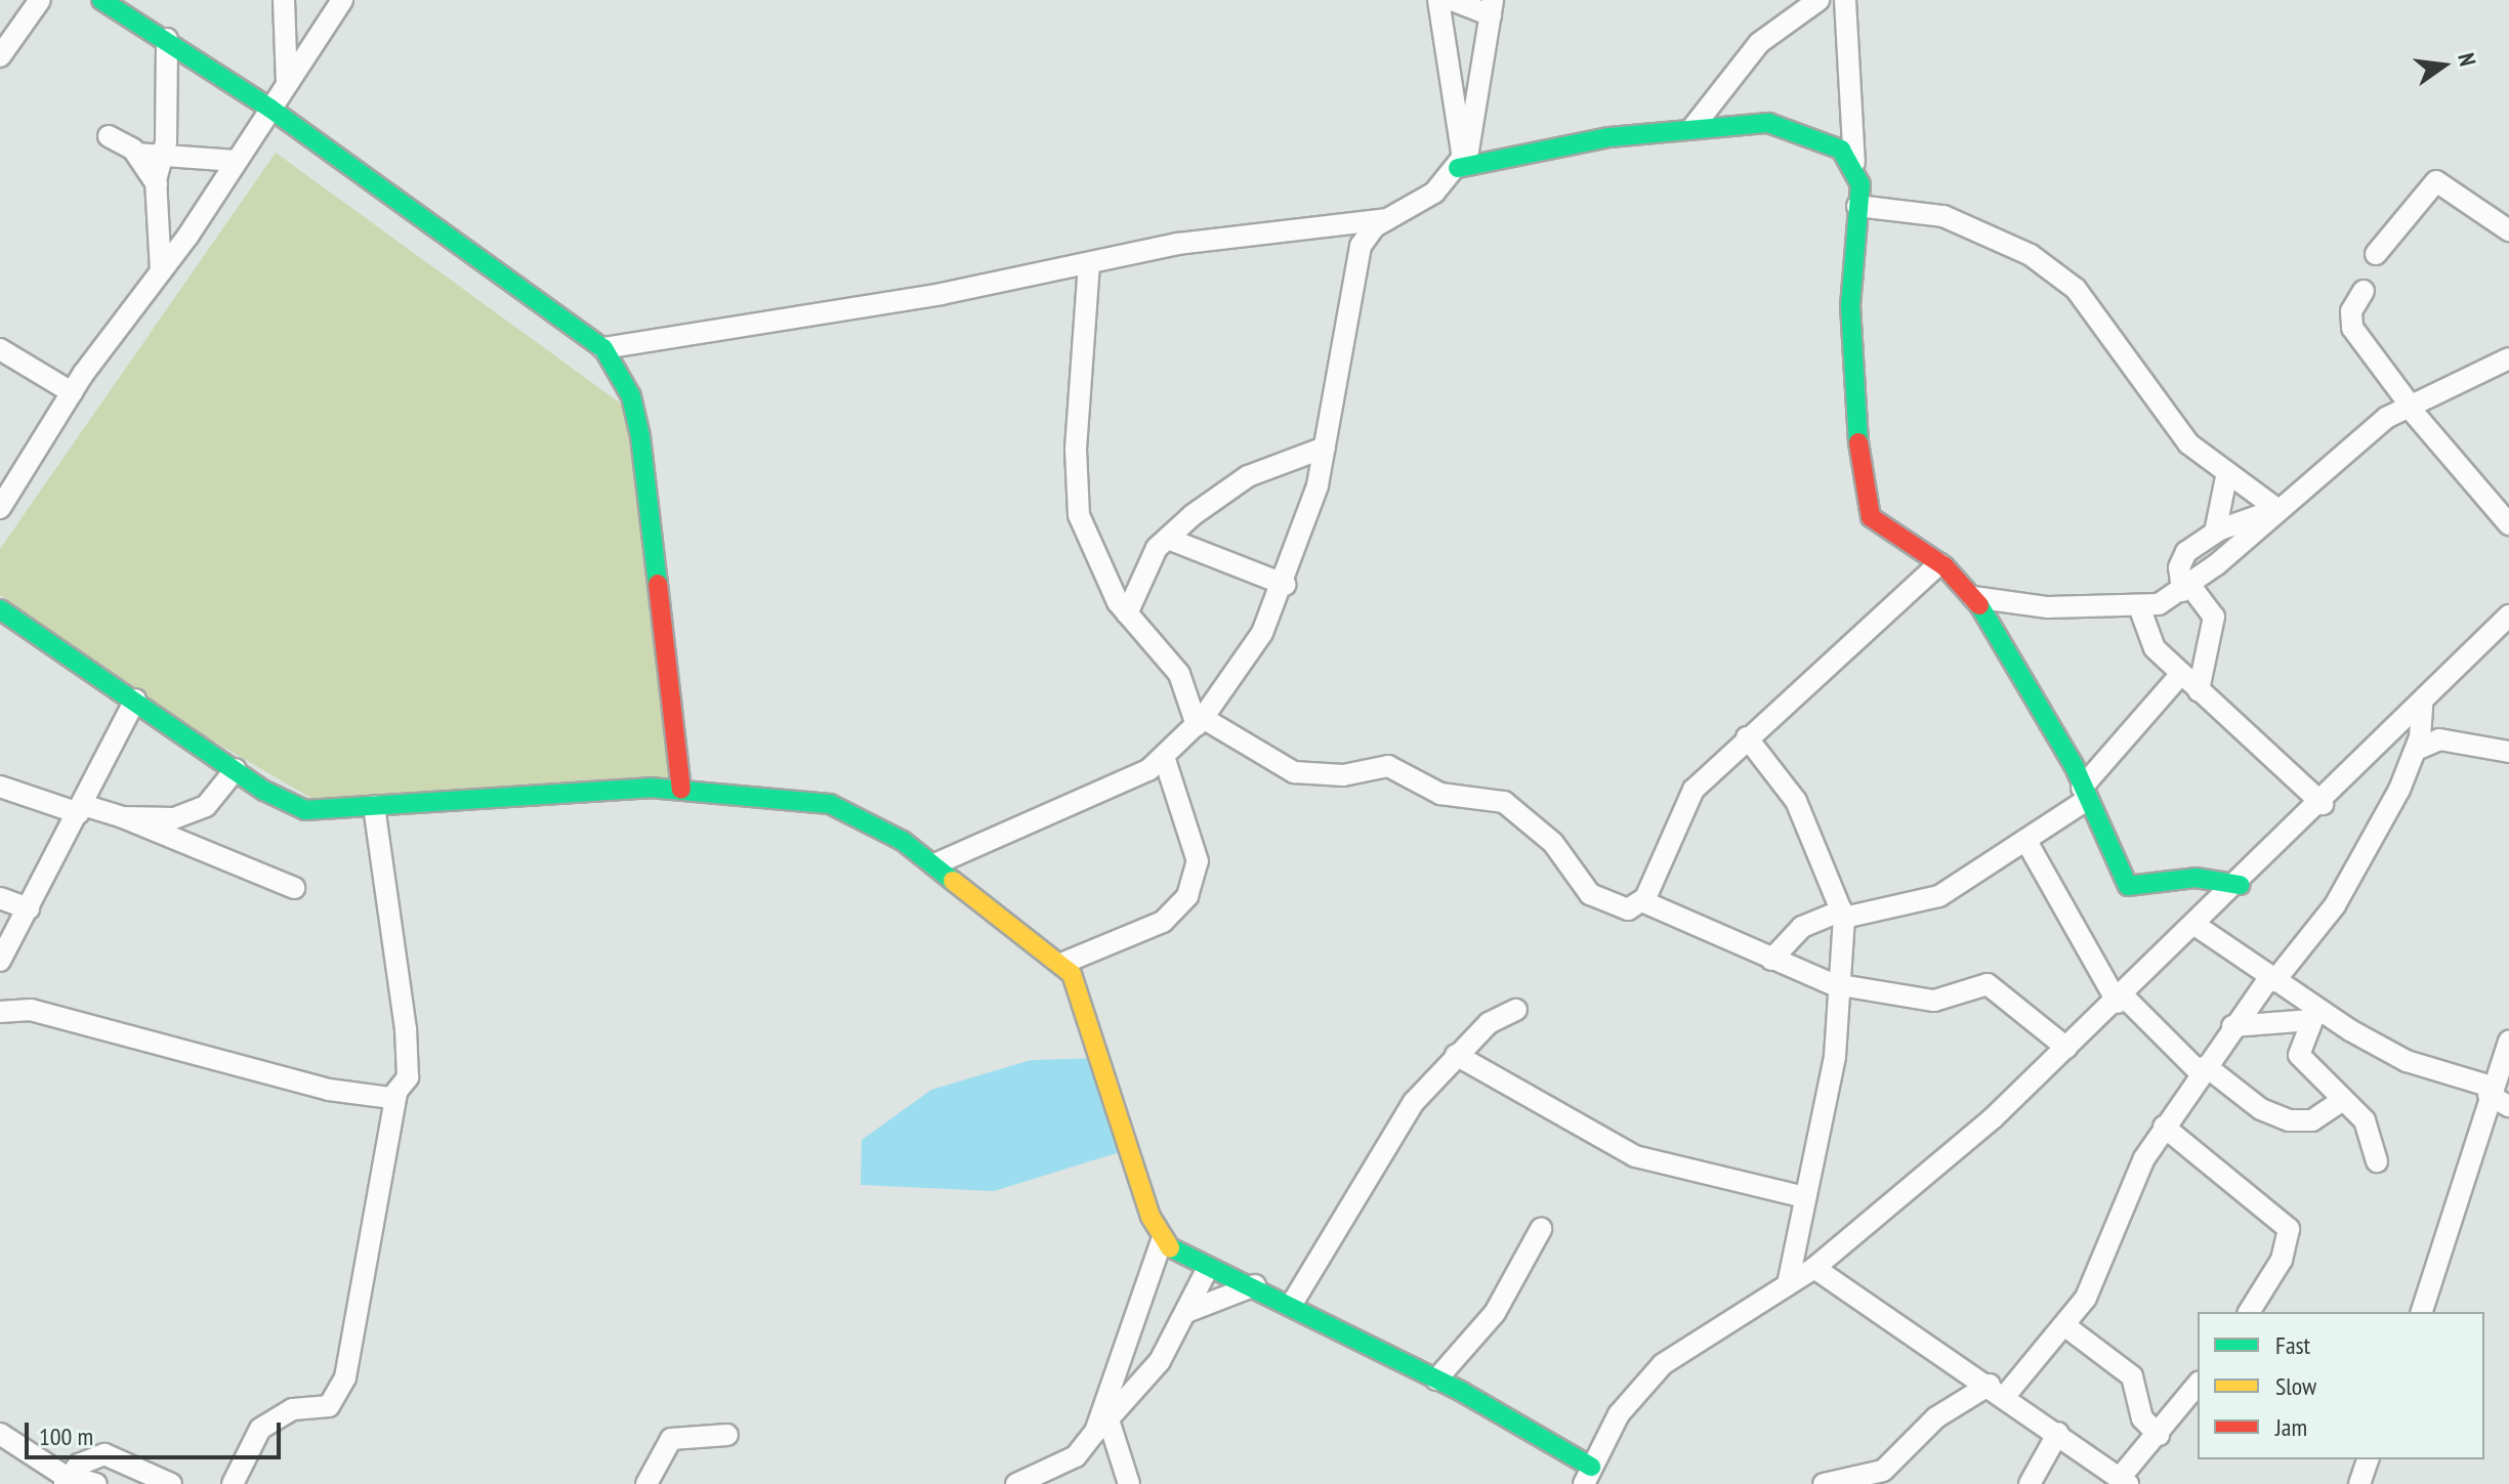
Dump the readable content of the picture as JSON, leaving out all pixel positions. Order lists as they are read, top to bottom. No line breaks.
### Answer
{"legend":["Fast","Slow","Jam"],"scale_bar":"100 m","north":"right"}
